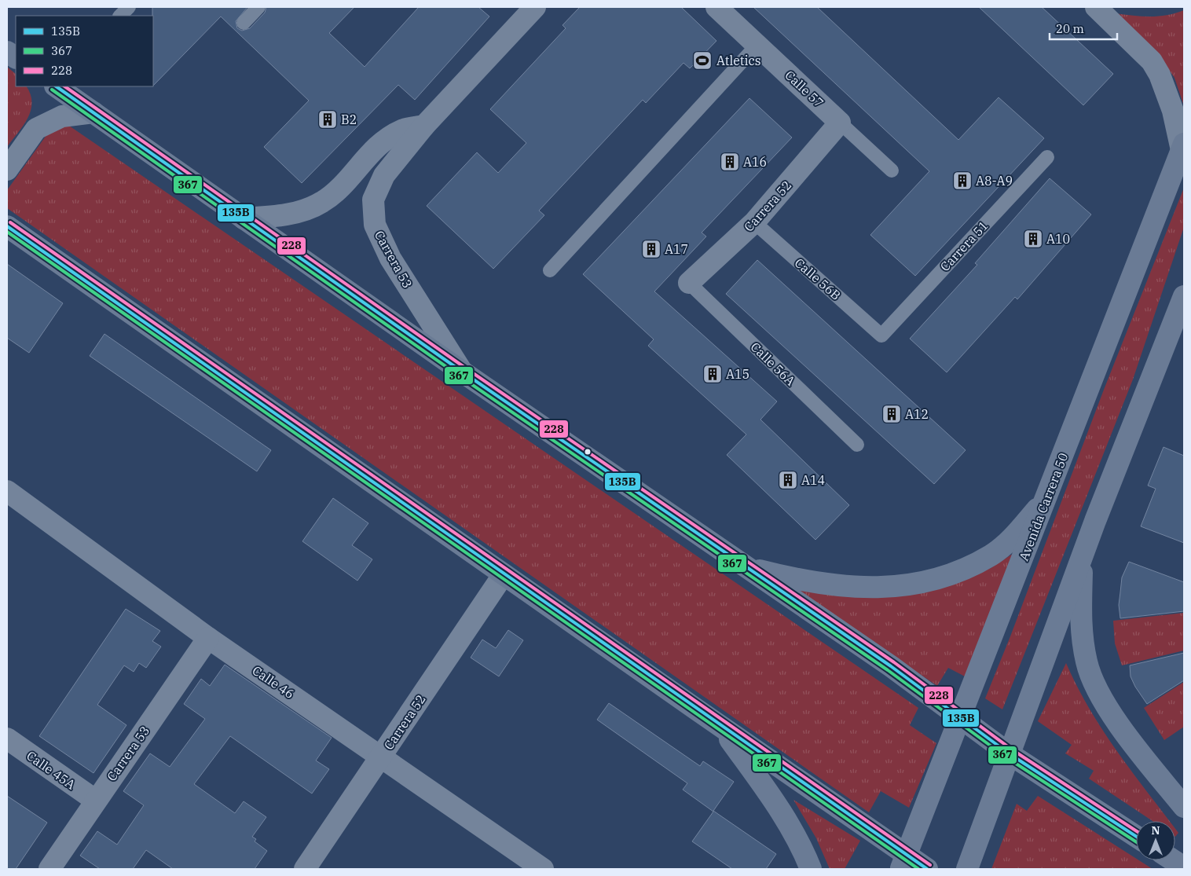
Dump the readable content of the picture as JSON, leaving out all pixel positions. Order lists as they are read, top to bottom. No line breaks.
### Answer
{"streets":{"main road":["Avenida Carrera 50"],"street":["Calle 57","Carrera 52","Carrera 53","Calle 46","Calle 45A"],"lane":["Carrera 51","Calle 56B","Calle 56A"]},"crossings":[["Calle 57","Carrera 52"],["Carrera 52","Calle 56B"],["Carrera 52","Calle 56A"],["Carrera 52","Calle 46"],["Carrera 51","Calle 56B"],["Carrera 53","Calle 46"],["Carrera 53","Calle 45A"]],"places":{"sports":["Atletics"],"building":["B2","A16","A8-A9","A10","A17","A15","A12","A14"]},"lines":["transit line 135B","transit line 228","transit line 367"],"legend":["135B","367","228"],"scale_bar":"20 m","north":"top"}
